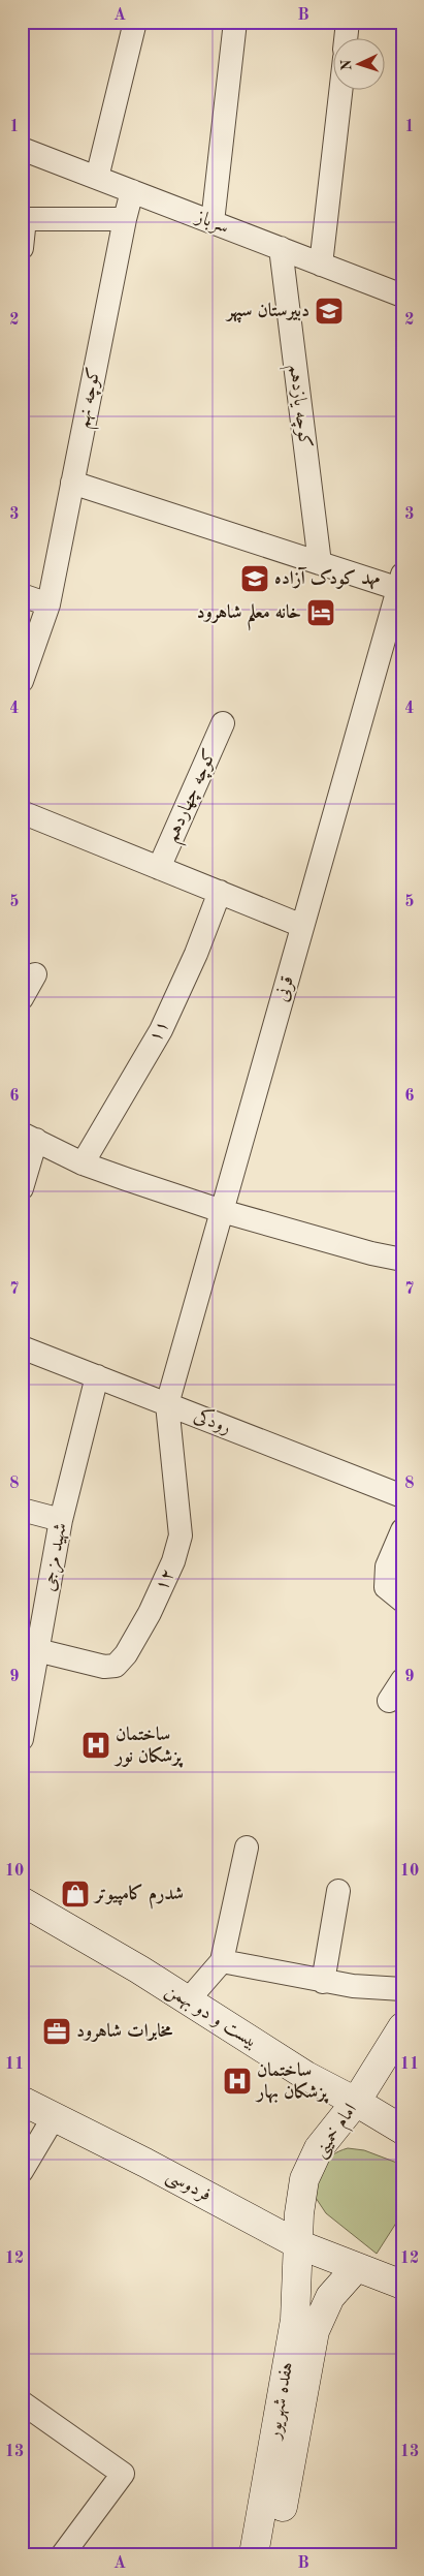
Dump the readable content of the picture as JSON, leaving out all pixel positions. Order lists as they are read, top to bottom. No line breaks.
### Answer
{"streets":{"main road":["بیست و دو بهمن","امام خمینی","فردوسی","هفده شهریور"],"street":["سرباز","کوچه نهم","کوچه یازدهم","کوچه چهاردهم","قرنی","۱۱","رودکی","شهید مزجی","۱۲"]},"crossings":[["سرباز","کوچه نهم"],["سرباز","کوچه یازدهم"],["قرنی","رودکی"],["قرنی","۱۲"],["رودکی","شهید مزجی"],["رودکی","۱۲"],["شهید مزجی","۱۲"],["بیست و دو بهمن","امام خمینی"],["امام خمینی","فردوسی"],["امام خمینی","هفده شهریور"],["فردوسی","هفده شهریور"]],"places":{"school or university":["دبیرستان سپهر","مهد کودک آزاده"],"hotel":["خانه معلم شاهرود"],"hospital":["ساختمان پزشکان نور","ساختمان پزشکان بهار"],"shop":["شدرم کامپیوتر"],"office":["مخابرات شاهرود"]},"north":"left","grid":{"columns":["A","B"],"rows":["1","2","3","4","5","6","7","8","9","10","11","12","13"]}}
